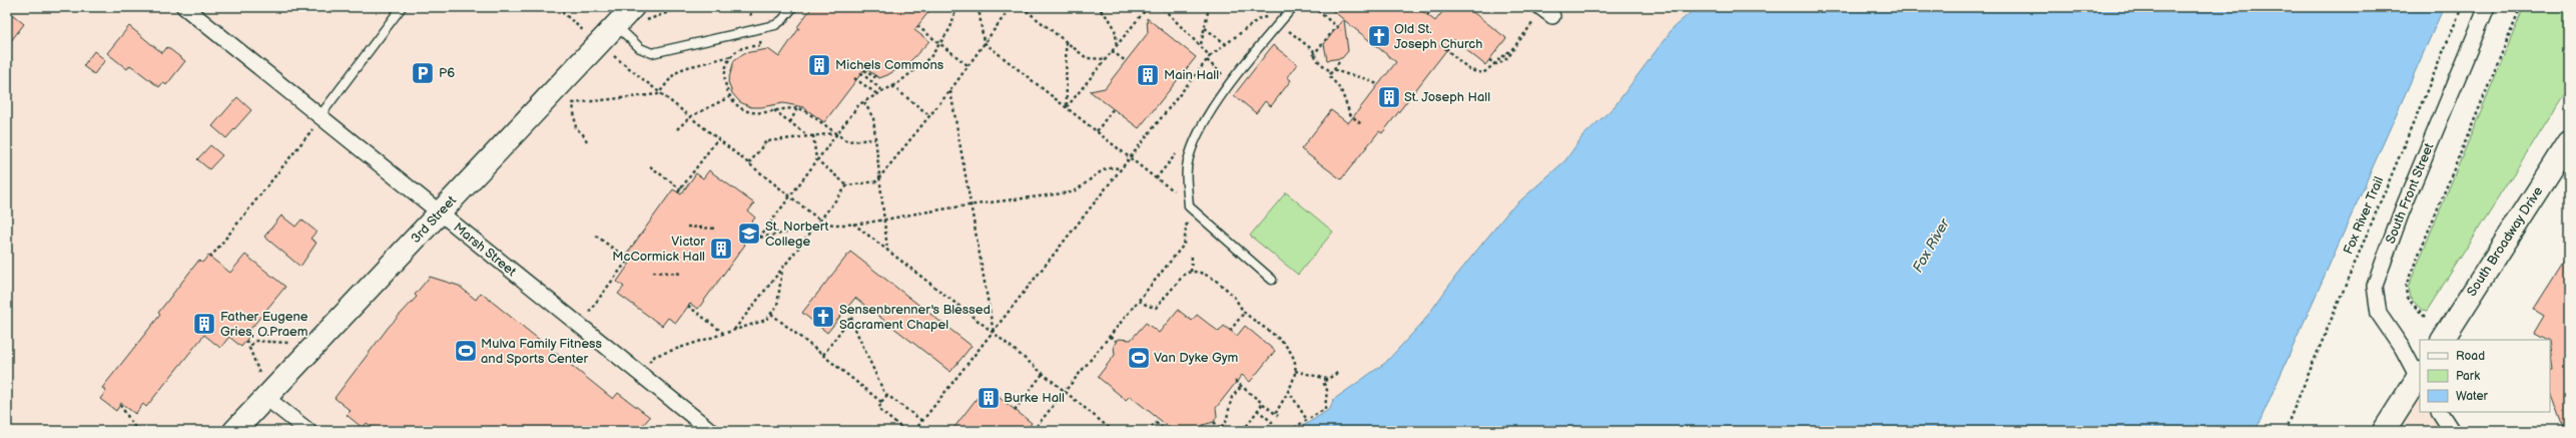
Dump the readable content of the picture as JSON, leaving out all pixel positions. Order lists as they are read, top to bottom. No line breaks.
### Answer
{"streets":{"main road":["3rd Street","South Broadway Drive"],"street":["South Front Street","Marsh Street"],"path":["Fox River Trail"]},"crossings":[["3rd Street","Marsh Street"]],"water":["Fox River"],"places":{"church":["Old St. Joseph Church","Sensenbrenner's Blessed Sacrament Chapel"],"building":["Michels Commons","Main Hall","St. Joseph Hall","Victor McCormick Hall","Father Eugene Gries, O.Praem","Burke Hall"],"parking":["P6"],"school or university":["St. Norbert College"],"sports":["Mulva Family Fitness and Sports Center","Van Dyke Gym"]},"legend":["Road","Park","Water"]}
